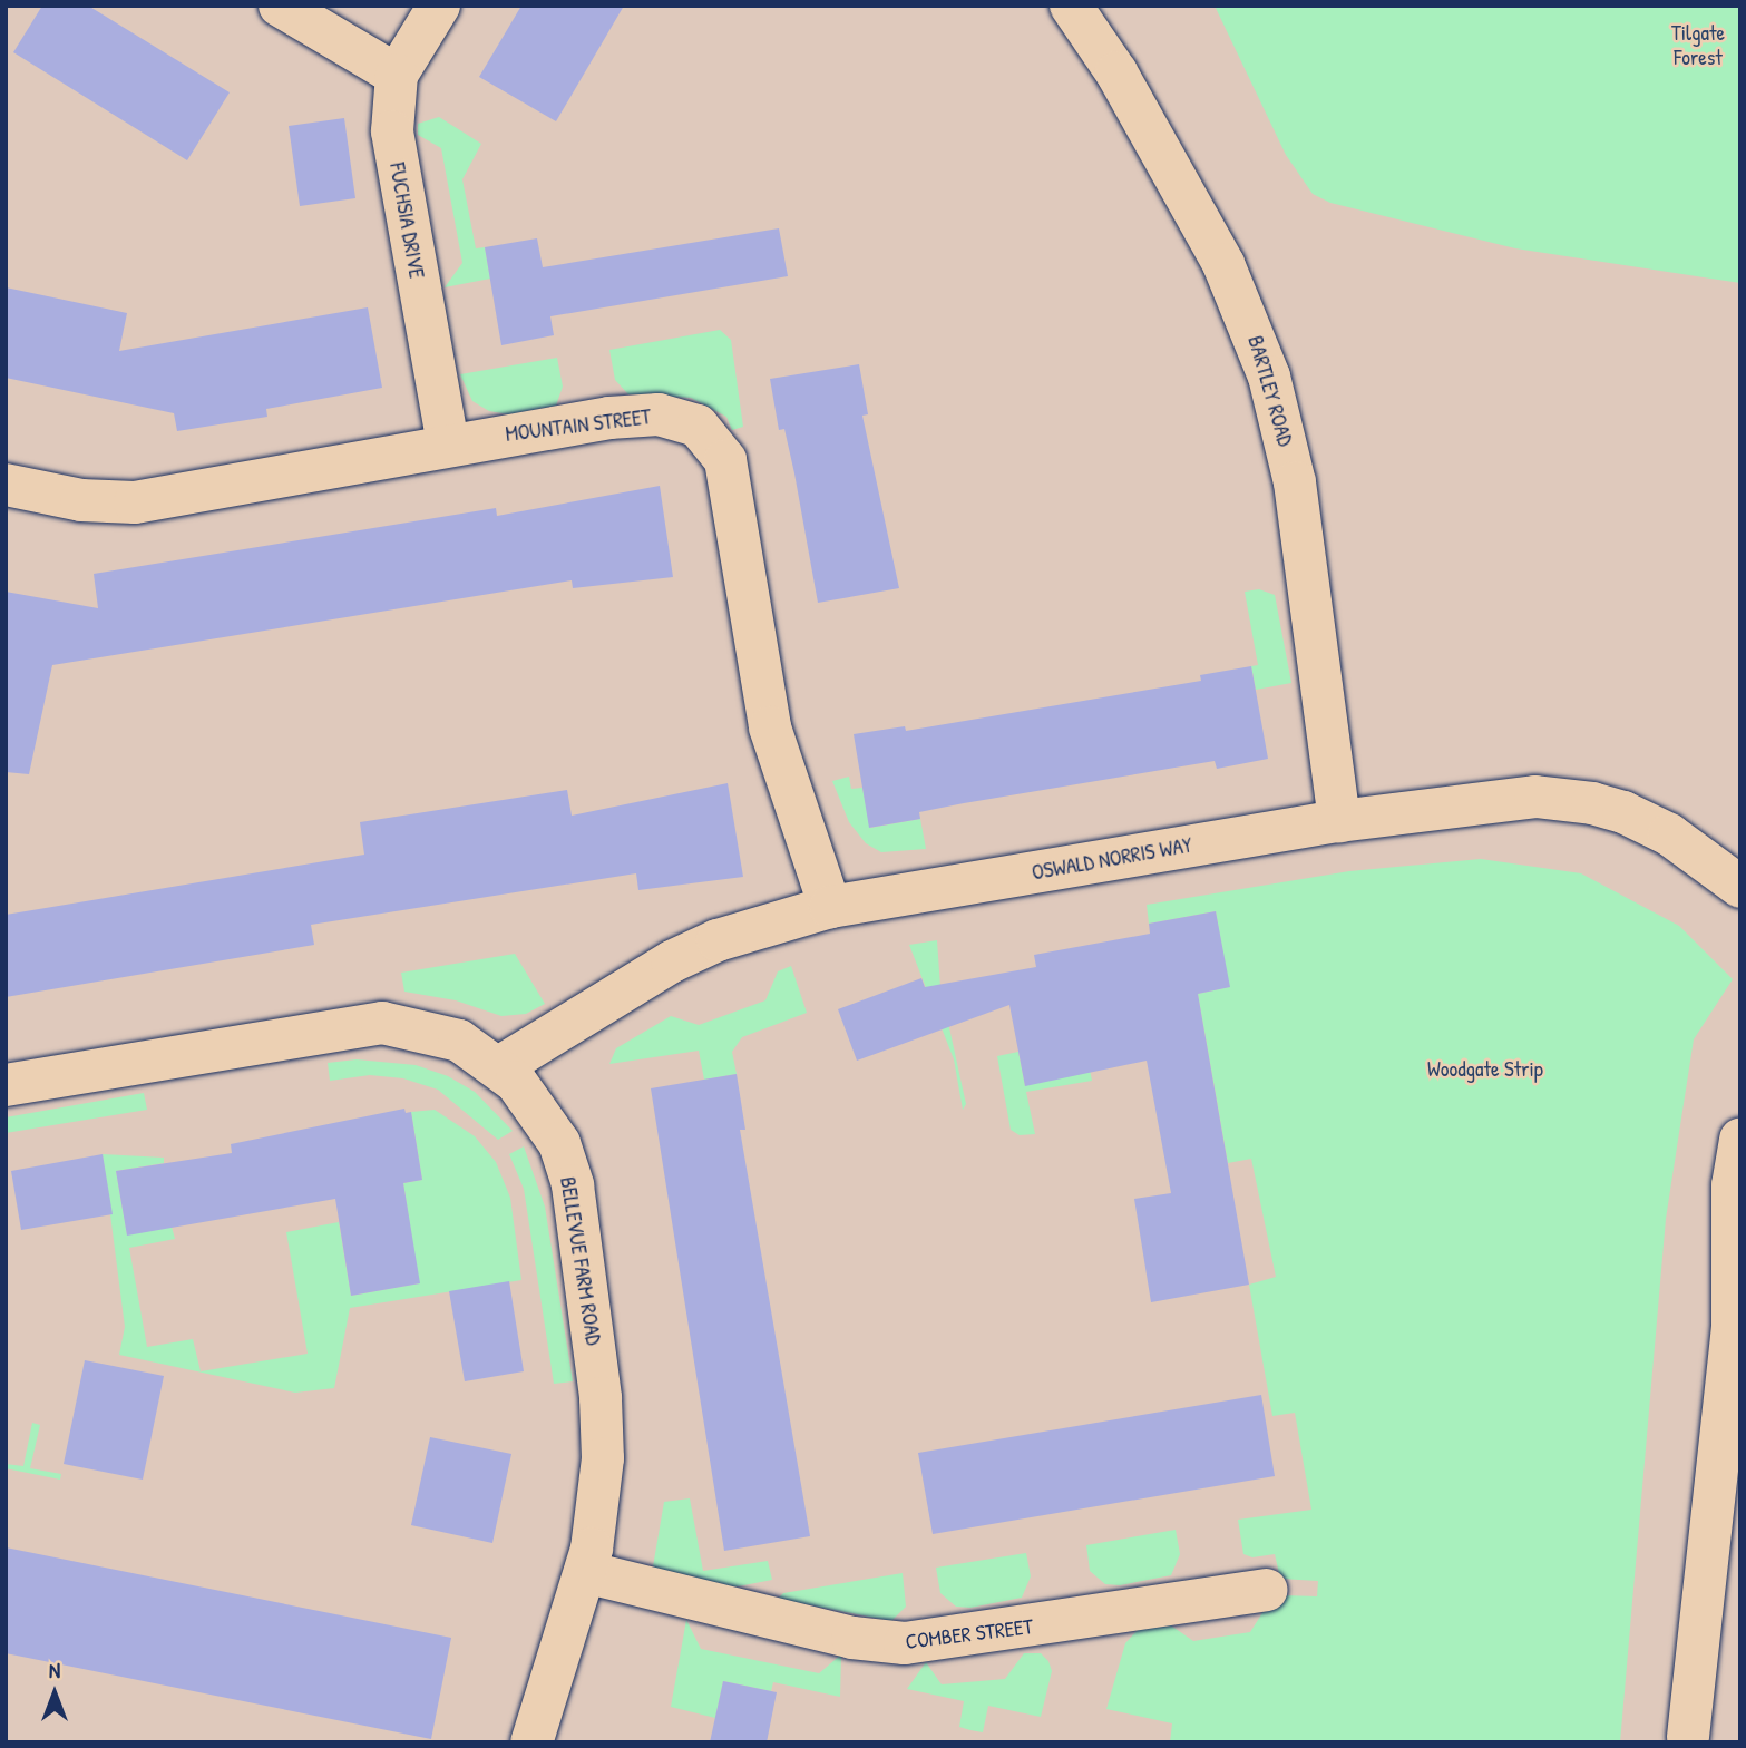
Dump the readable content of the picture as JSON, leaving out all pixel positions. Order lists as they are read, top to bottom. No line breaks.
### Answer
{"streets":{"street":["FUCHSIA DRIVE","BARTLEY ROAD","MOUNTAIN STREET","OSWALD NORRIS WAY","BELLEVUE FARM ROAD","COMBER STREET"]},"crossings":[["FUCHSIA DRIVE","MOUNTAIN STREET"],["BARTLEY ROAD","OSWALD NORRIS WAY"],["MOUNTAIN STREET","OSWALD NORRIS WAY"],["OSWALD NORRIS WAY","BELLEVUE FARM ROAD"],["BELLEVUE FARM ROAD","COMBER STREET"]],"parks":["Tilgate Forest","Woodgate Strip"],"north":"top"}
